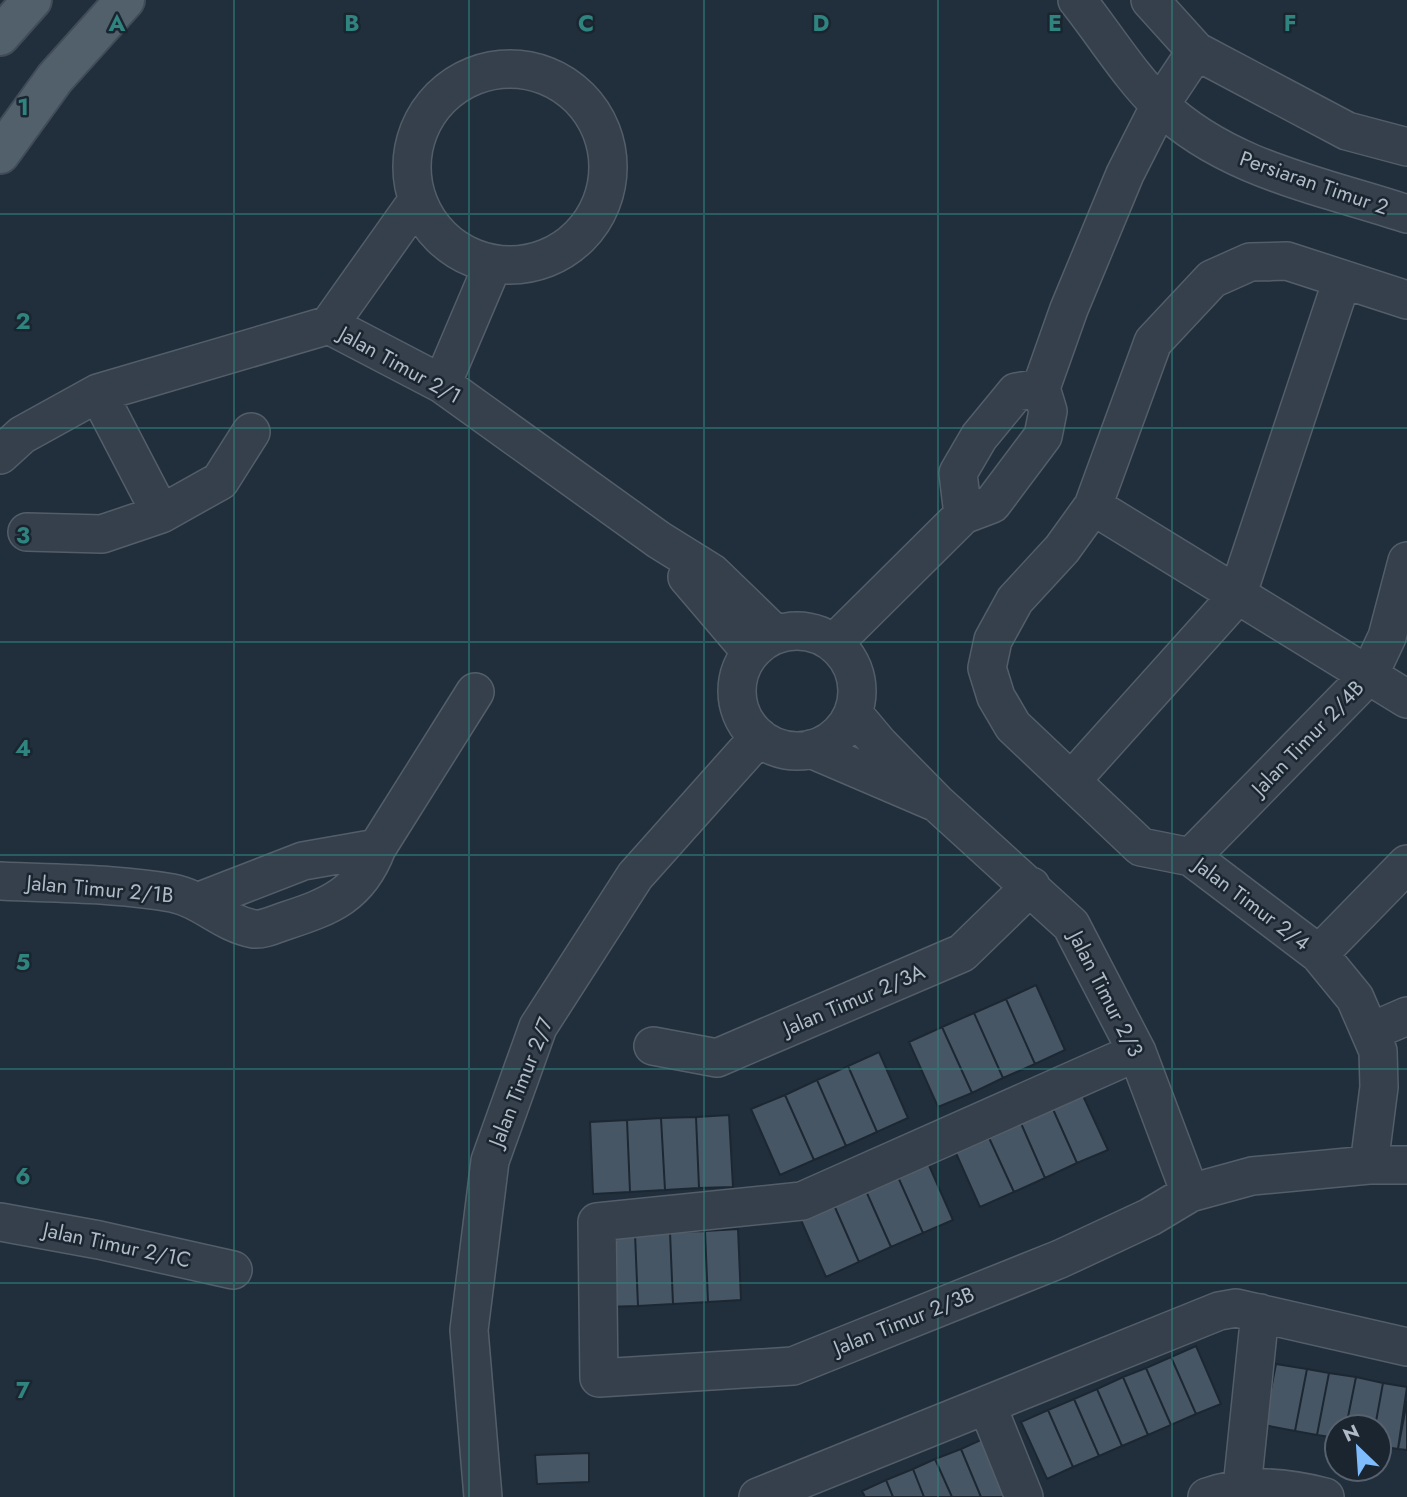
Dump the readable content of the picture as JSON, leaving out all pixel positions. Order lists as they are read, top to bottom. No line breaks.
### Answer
{"streets":{"street":["Persiaran Timur 2","Jalan Timur 2/1","Jalan Timur 2/4B","Jalan Timur 2/1B","Jalan Timur 2/4","Jalan Timur 2/3","Jalan Timur 2/3A","Jalan Timur 2/7","Jalan Timur 2/1C","Jalan Timur 2/3B"]},"crossings":[["Jalan Timur 2/1","Jalan Timur 2/7"],["Jalan Timur 2/4B","Jalan Timur 2/4"],["Jalan Timur 2/4","Jalan Timur 2/3B"],["Jalan Timur 2/3","Jalan Timur 2/3A"],["Jalan Timur 2/3","Jalan Timur 2/3B"]],"north":"top left","grid":{"columns":["A","B","C","D","E","F"],"rows":["1","2","3","4","5","6","7"]}}
